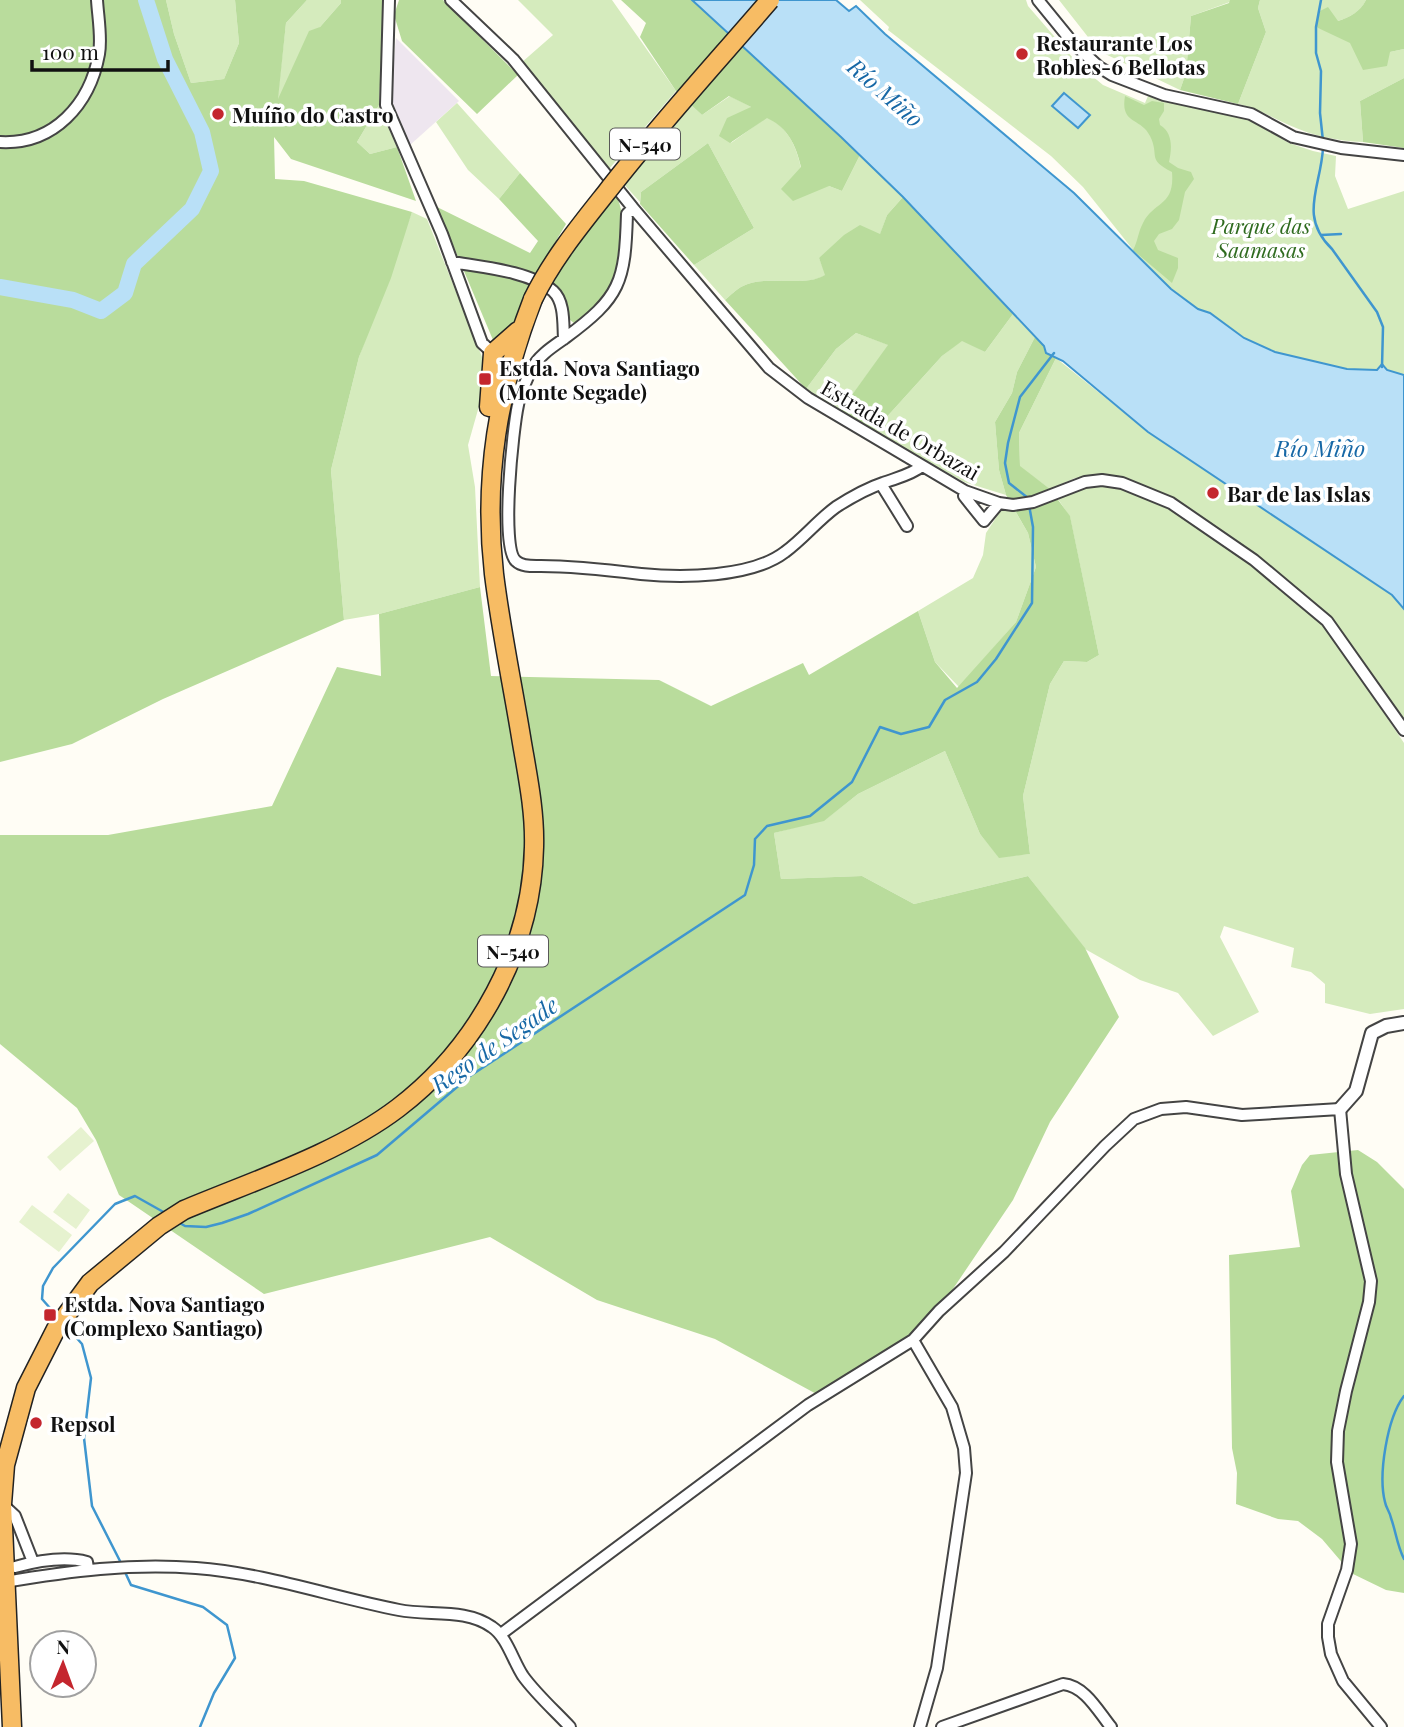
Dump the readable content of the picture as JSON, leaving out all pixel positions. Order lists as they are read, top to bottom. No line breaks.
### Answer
{"streets":{"highway":["N-540"],"street":["Estrada de Orbazai"]},"water":["Río Miño","Rego de Segade"],"parks":["Parque das Saamasas"],"places":{"other":["Restaurante Los Robles-6 Bellotas","Muíño do Castro","Bar de las Islas","Repsol"],"transit":["Estda. Nova Santiago (Monte Segade)","Estda. Nova Santiago (Complexo Santiago)"]},"scale_bar":"100 m","north":"top"}
